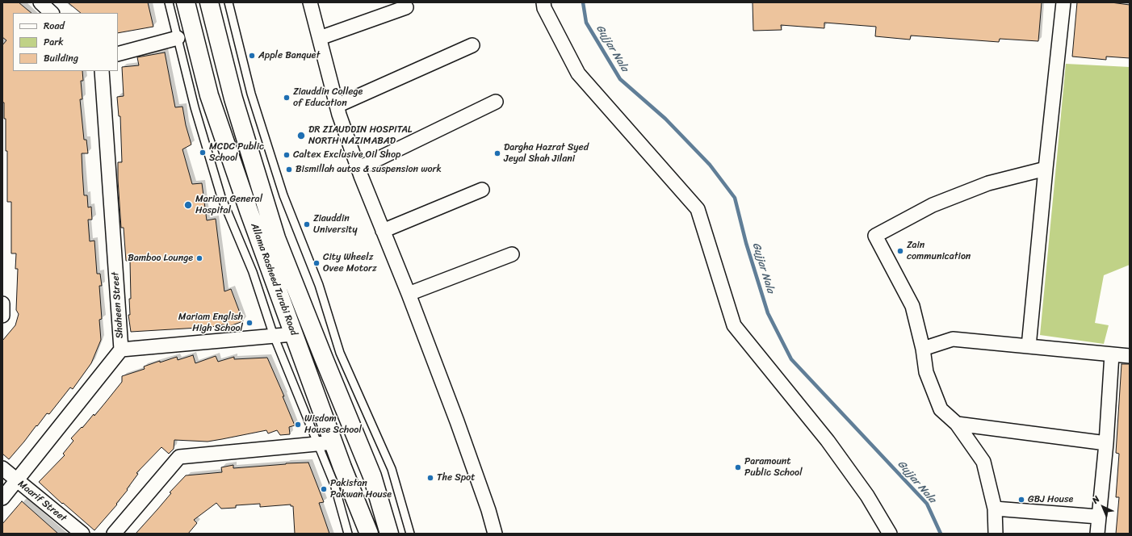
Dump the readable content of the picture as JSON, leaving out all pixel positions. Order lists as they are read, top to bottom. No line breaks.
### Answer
{"streets":{"main road":["Allama Rasheed Turabi Road"],"street":["Shaheen Street","Maarif Street"]},"crossings":[["Shaheen Street","Maarif Street"]],"water":["Gujjar Nala"],"places":["Apple Banquet","Ziauddin College of Education","DR ZIAUDDIN HOSPITAL NORTH NAZIMABAD","MCDC Public School","Dargha Hazrat Syed Jeyal Shah Jilani","Caltex Exclusive Oil Shop","Bismillah autos & suspension work","Mariam General Hospital","Ziauddin University","Zain communication","Bamboo Lounge","City Wheelz Ovee Motorz","Mariam English High School","Wisdom House School","Paramount Public School","The Spot","Pakistan Pakwan House","GBJ House"],"legend":["Road","Park","Building"],"north":"top left"}
